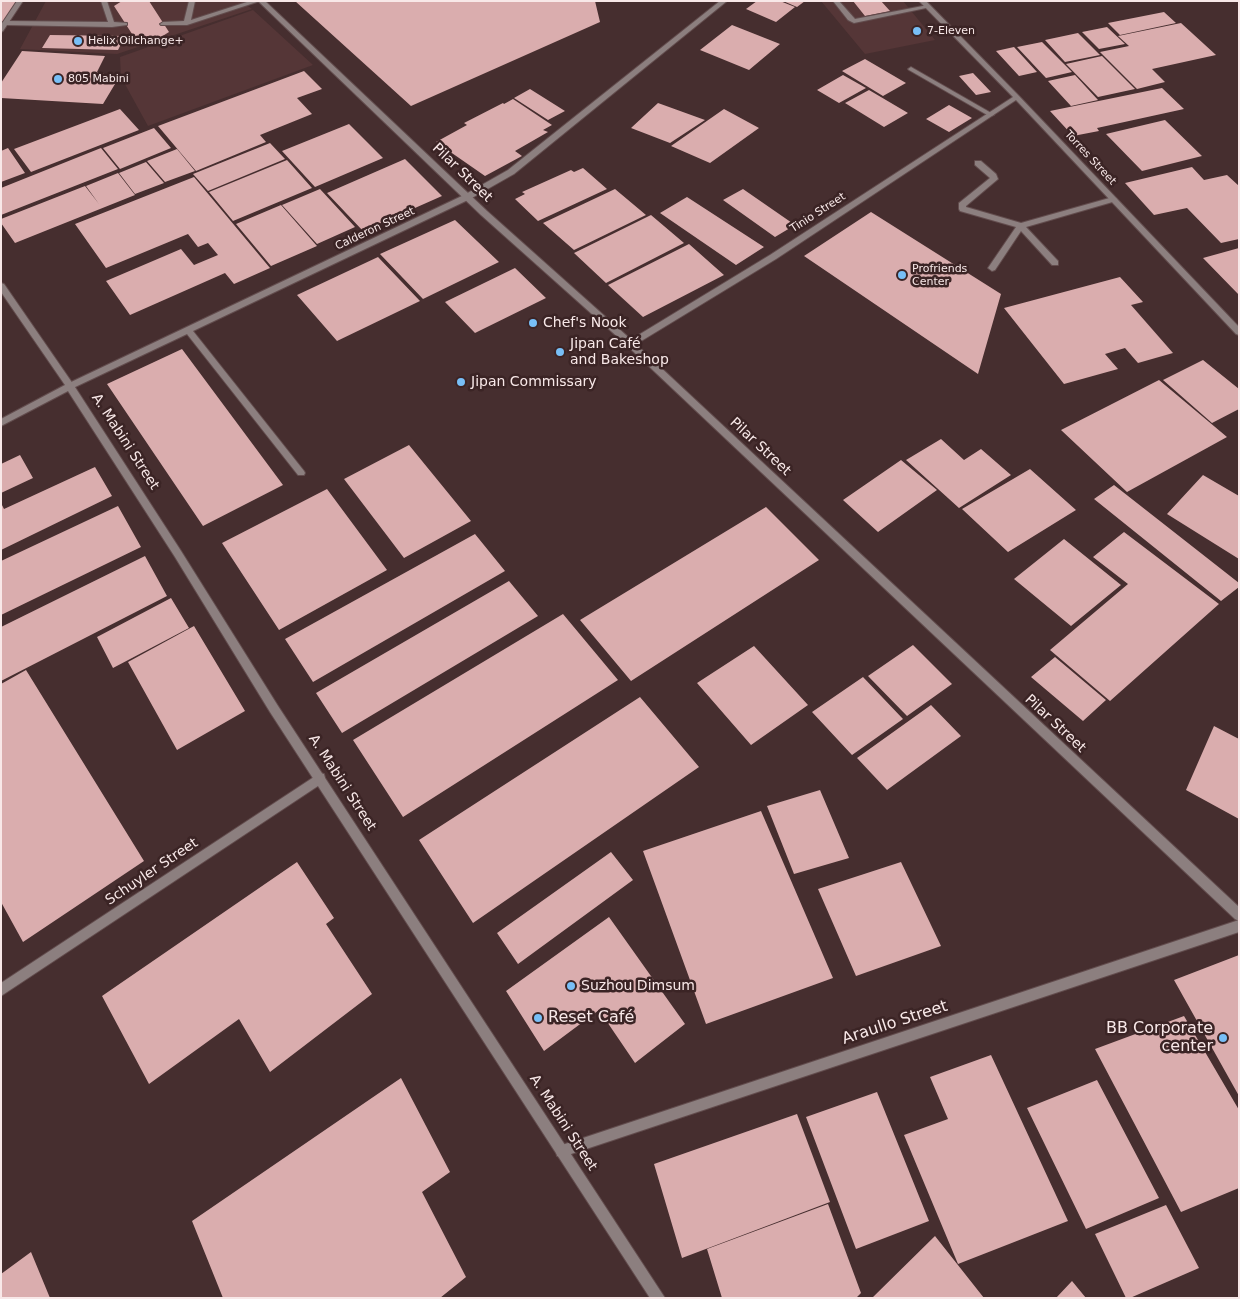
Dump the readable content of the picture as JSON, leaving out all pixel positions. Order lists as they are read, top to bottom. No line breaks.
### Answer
{"streets":{"street":["Torres Street","Pilar Street","Tinio Street","Calderon Street","A. Mabini Street","Schuyler Street","Araullo Street"]},"crossings":[["Torres Street","Tinio Street"],["Pilar Street","Tinio Street"],["Pilar Street","Calderon Street"],["Calderon Street","A. Mabini Street"],["A. Mabini Street","Schuyler Street"],["A. Mabini Street","Araullo Street"]],"places":["7-Eleven","Helix Oilchange+","805 Mabini","Profriends Center","Chef's Nook","Jipan Café and Bakeshop","Jipan Commissary","Suzhou Dimsum","Reset Café","BB Corporate center"]}
